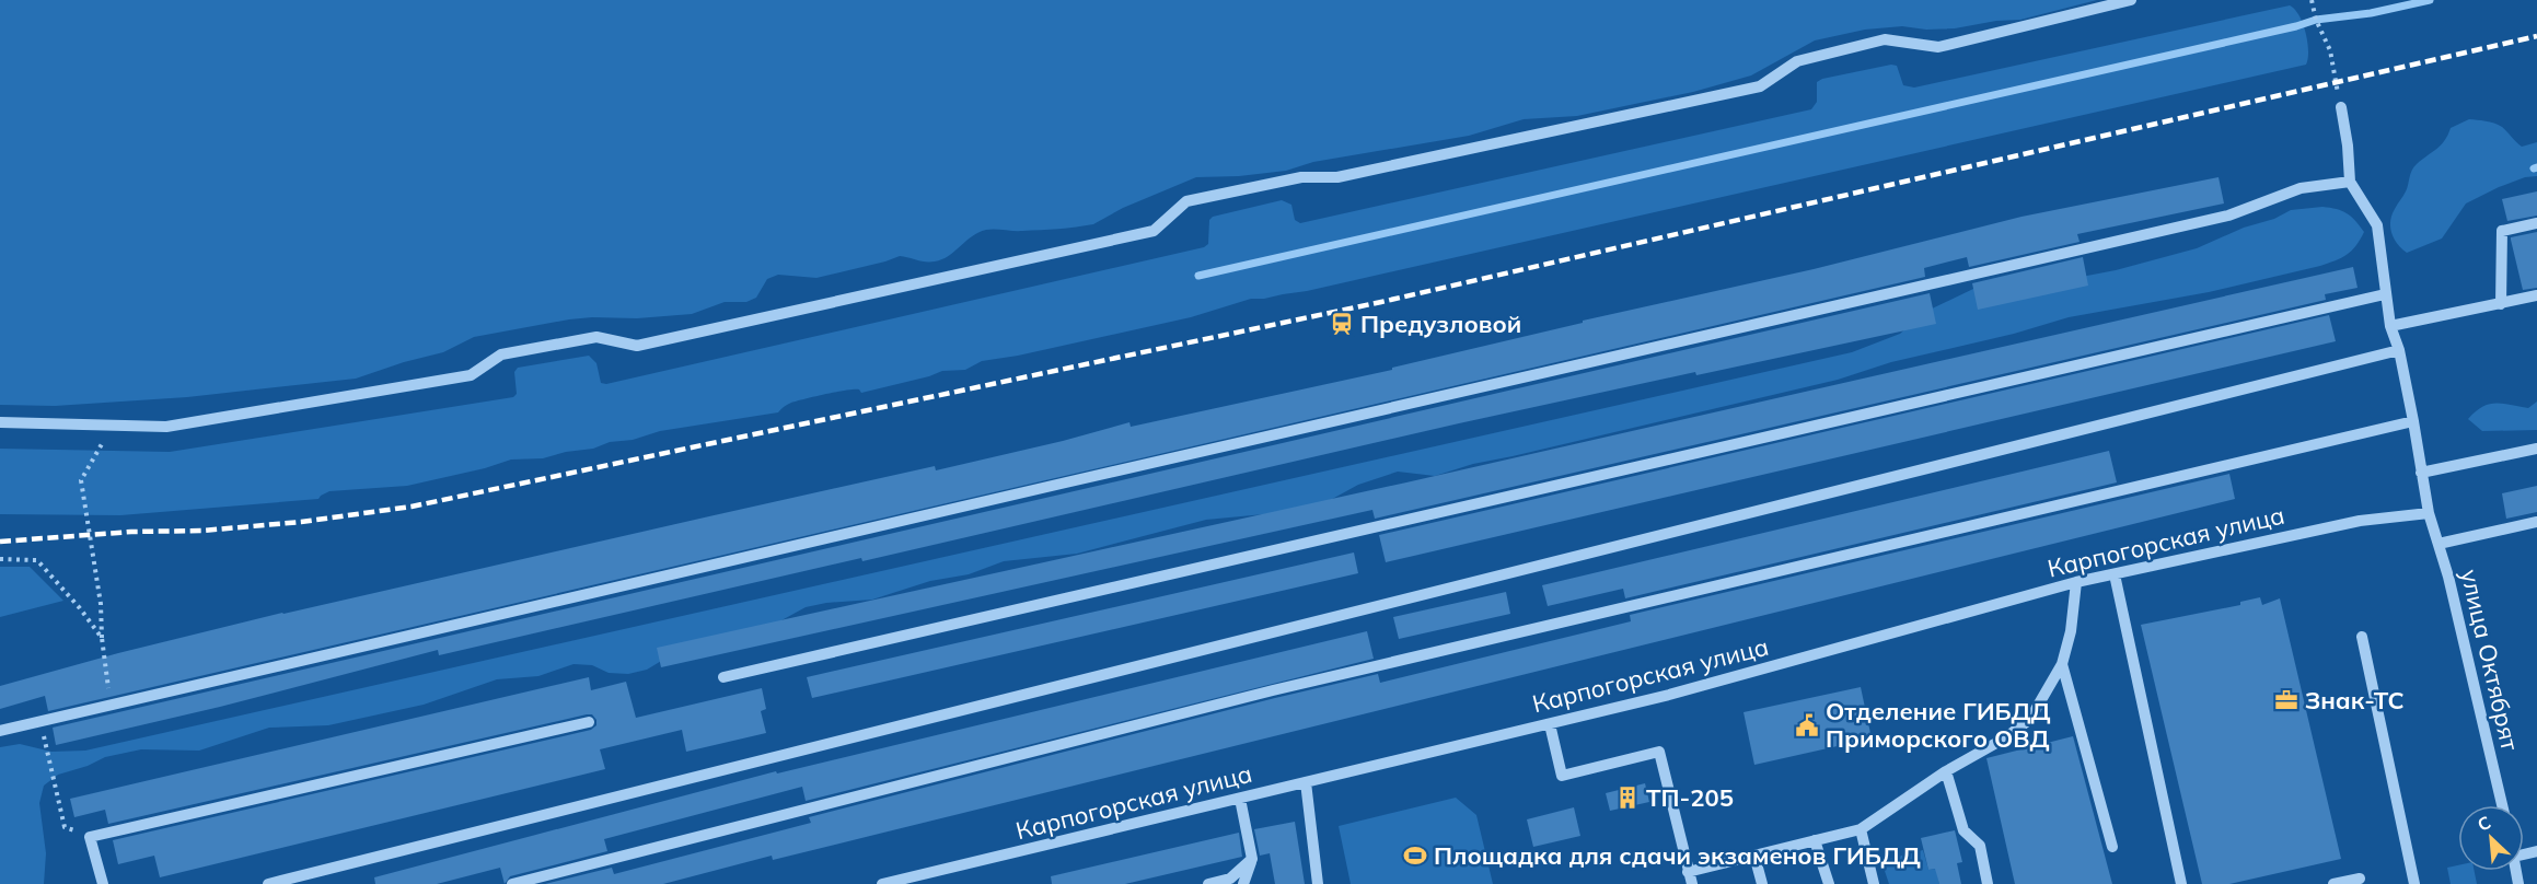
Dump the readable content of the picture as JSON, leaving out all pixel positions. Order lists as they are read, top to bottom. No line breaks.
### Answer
{"streets":{"street":["Карпогорская улица","улица Октябрят"]},"crossings":[["Карпогорская улица","улица Октябрят"]],"places":{"station":["Предузловой"],"office":["Знак-ТС"],"public building":["Отделение ГИБДД Приморского ОВД"],"building":["ТП-205"],"sports":["Площадка для сдачи экзаменов ГИБДД"]},"north":"top left"}
